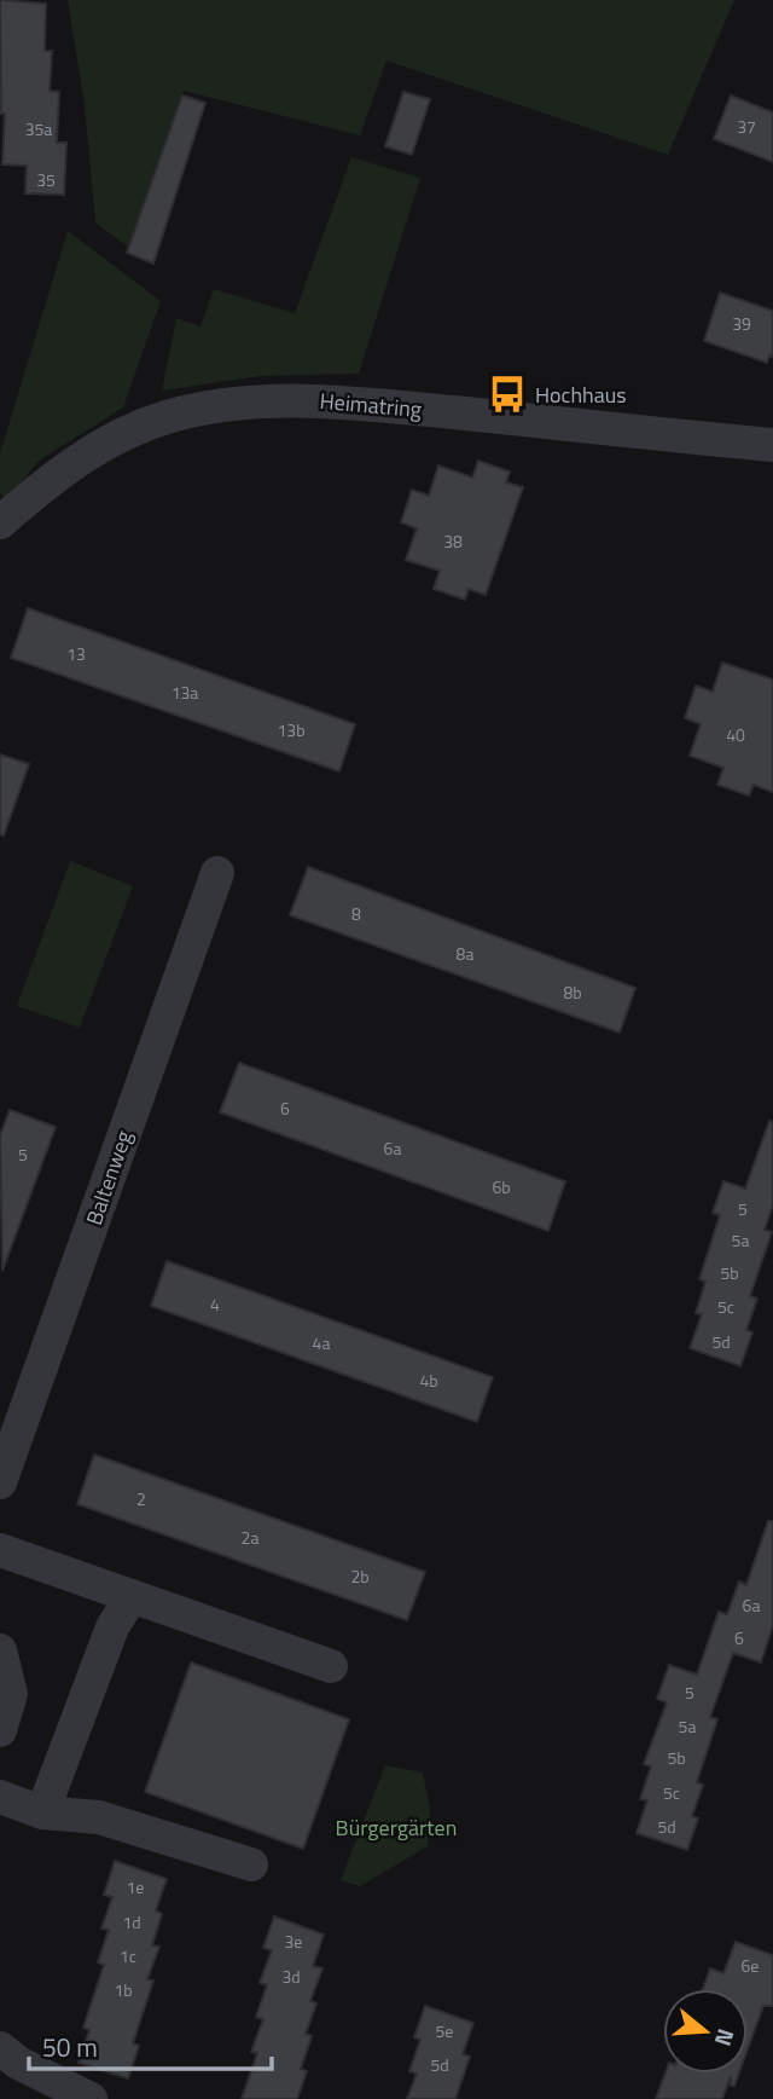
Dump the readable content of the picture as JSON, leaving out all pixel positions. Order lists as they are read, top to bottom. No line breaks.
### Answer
{"streets":{"street":["Heimatring","Baltenweg"]},"parks":["Bürgergärten"],"places":{"bus stop":["Hochhaus"]},"house_numbers":["37","35a","35","39","38","13","13a","13b","40","8","8a","8b","6","6a","5","6b","5","5a","5b","4","5c","5d","4a","4b","2","2a","2b","6a","6","5","5a","5b","5c","5d","1e","1d","3e","1c","6e","3d","1b","5e","5d"],"scale_bar":"50 m","north":"right"}
